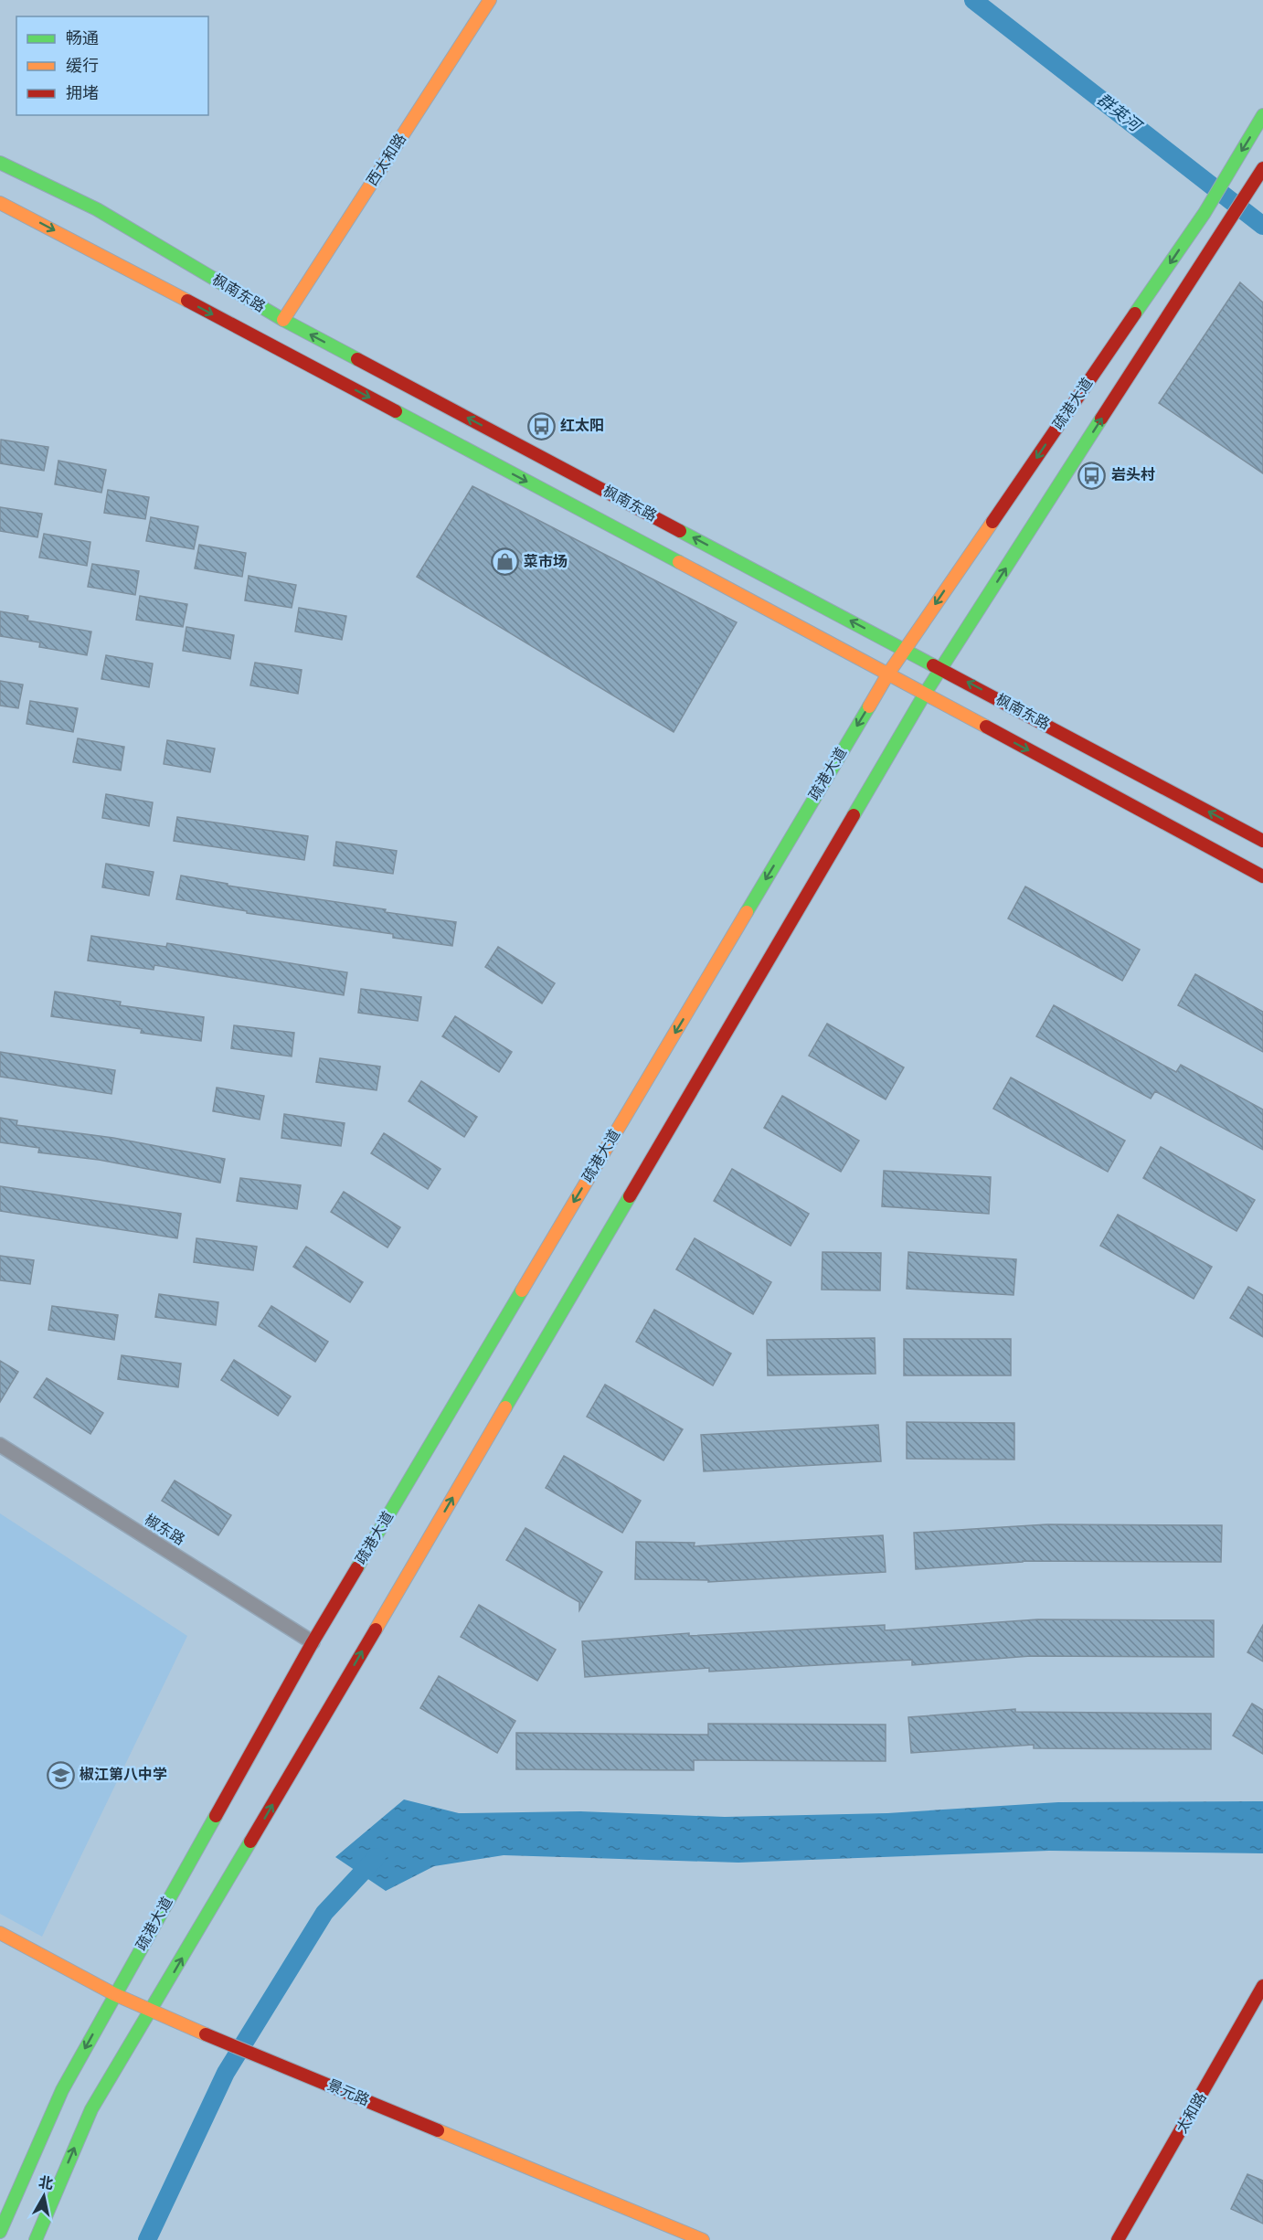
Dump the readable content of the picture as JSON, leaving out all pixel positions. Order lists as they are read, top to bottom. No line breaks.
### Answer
{"streets":{"main road":["西太和路","枫南东路","疏港大道","景元路","太和路"],"street":["椒东路"]},"crossings":[["西太和路","枫南东路"],["枫南东路","疏港大道"],["疏港大道","椒东路"],["疏港大道","景元路"]],"water":["群英河"],"places":{"bus stop":["红太阳","岩头村"],"shop":["菜市场"],"school or university":["椒江第八中学"]},"legend":["畅通","缓行","拥堵"],"north":"top"}
